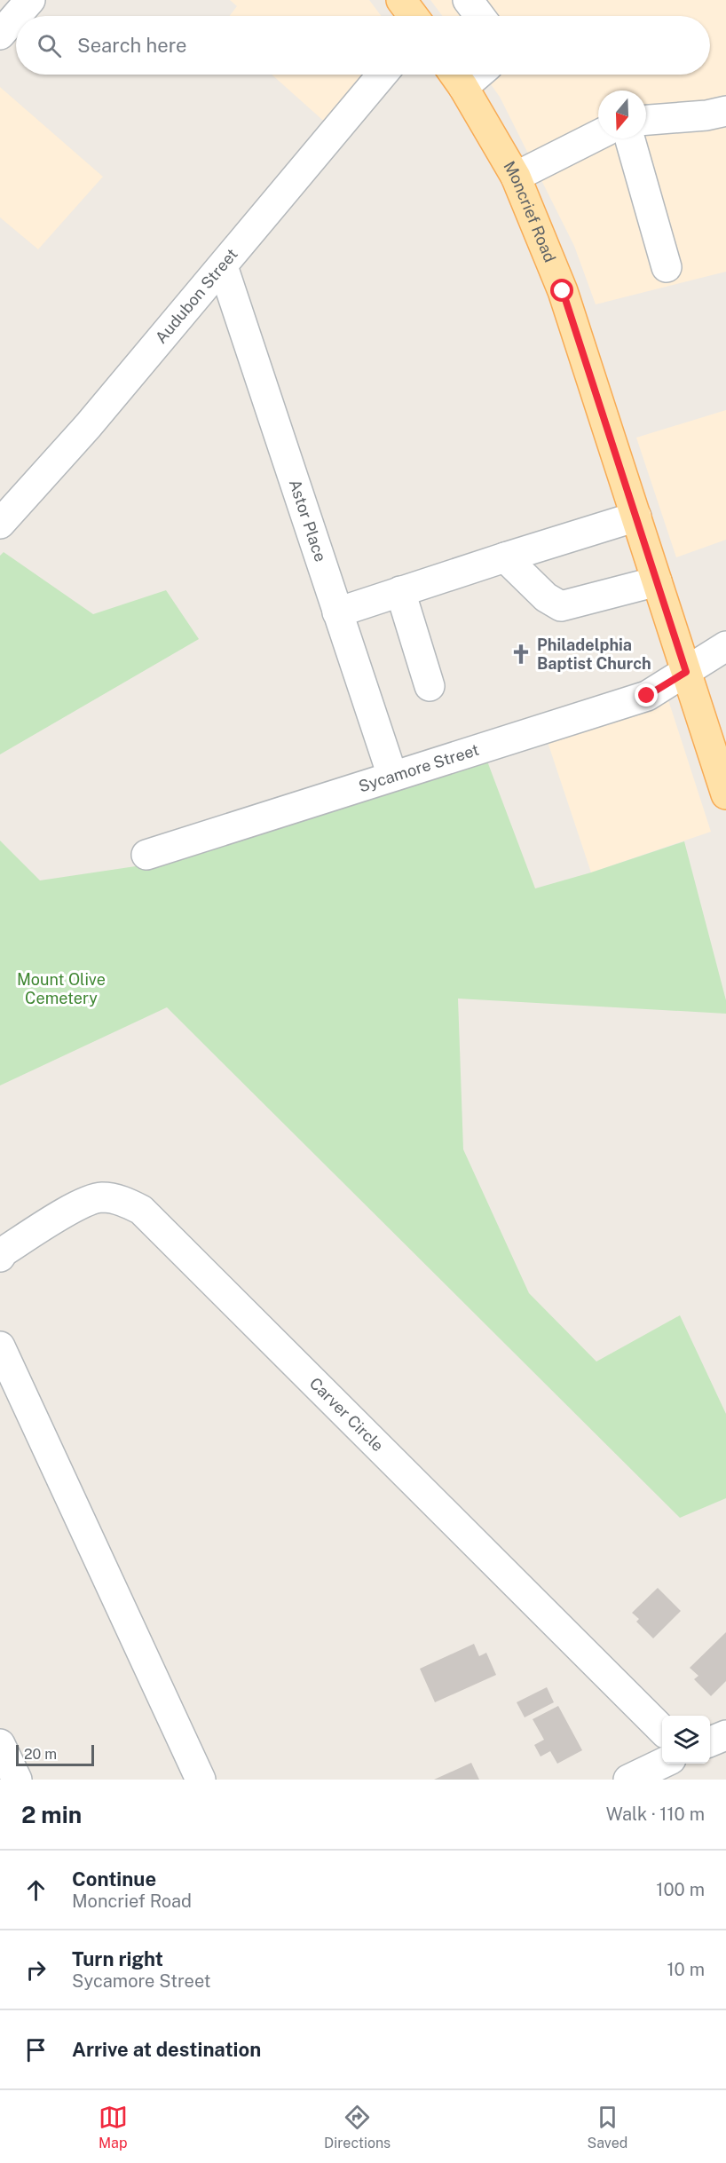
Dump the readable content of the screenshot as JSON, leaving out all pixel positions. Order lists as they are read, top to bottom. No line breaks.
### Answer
{"streets":{"main road":["Moncrief Road"],"street":["Audubon Street","Astor Place","Sycamore Street","Carver Circle"]},"crossings":[["Moncrief Road","Sycamore Street"],["Audubon Street","Astor Place"],["Astor Place","Sycamore Street"]],"parks":["Mount Olive Cemetery"],"places":{"church":["Philadelphia Baptist Church"]},"scale_bar":"20 m","north":"bottom","page":{"search":"Search here","scale":"20 m","heading":["2 min","Walk · 110 m"],"list":[["Continue","Moncrief Road","100 m"],["Turn right","Sycamore Street","10 m"],"Arrive at destination"],"nav":["Map","Directions","Saved"]}}
